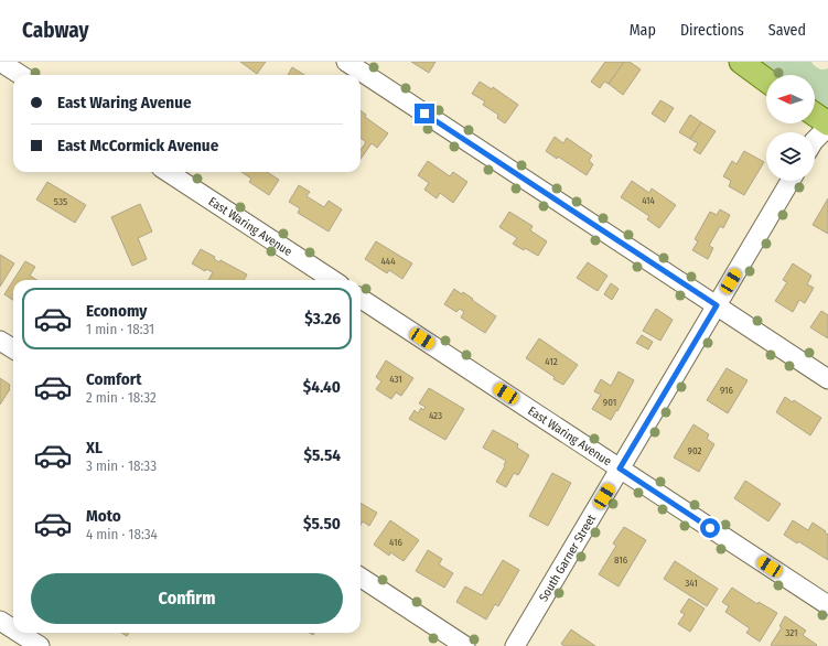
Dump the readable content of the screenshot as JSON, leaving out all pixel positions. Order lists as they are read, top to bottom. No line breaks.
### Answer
{"streets":{"street":["East Waring Avenue","South Garner Street"]},"crossings":[["East Waring Avenue","South Garner Street"]],"house_numbers":["414","535","444","412","431","916","901","423","902","416","816","341","321"],"north":"left","page":{"header":"Cabway","nav":["Map","Directions","Saved"],"banner":["East Waring Avenue","East McCormick Avenue"],"list":[{"name":"Economy","note":"1 min · 18:31","value":"$3.26"},{"name":"Comfort","note":"2 min · 18:32","value":"$4.40"},{"name":"XL","note":"3 min · 18:33","value":"$5.54"},{"name":"Moto","note":"4 min · 18:34","value":"$5.50"}],"buttons":"Confirm"}}
